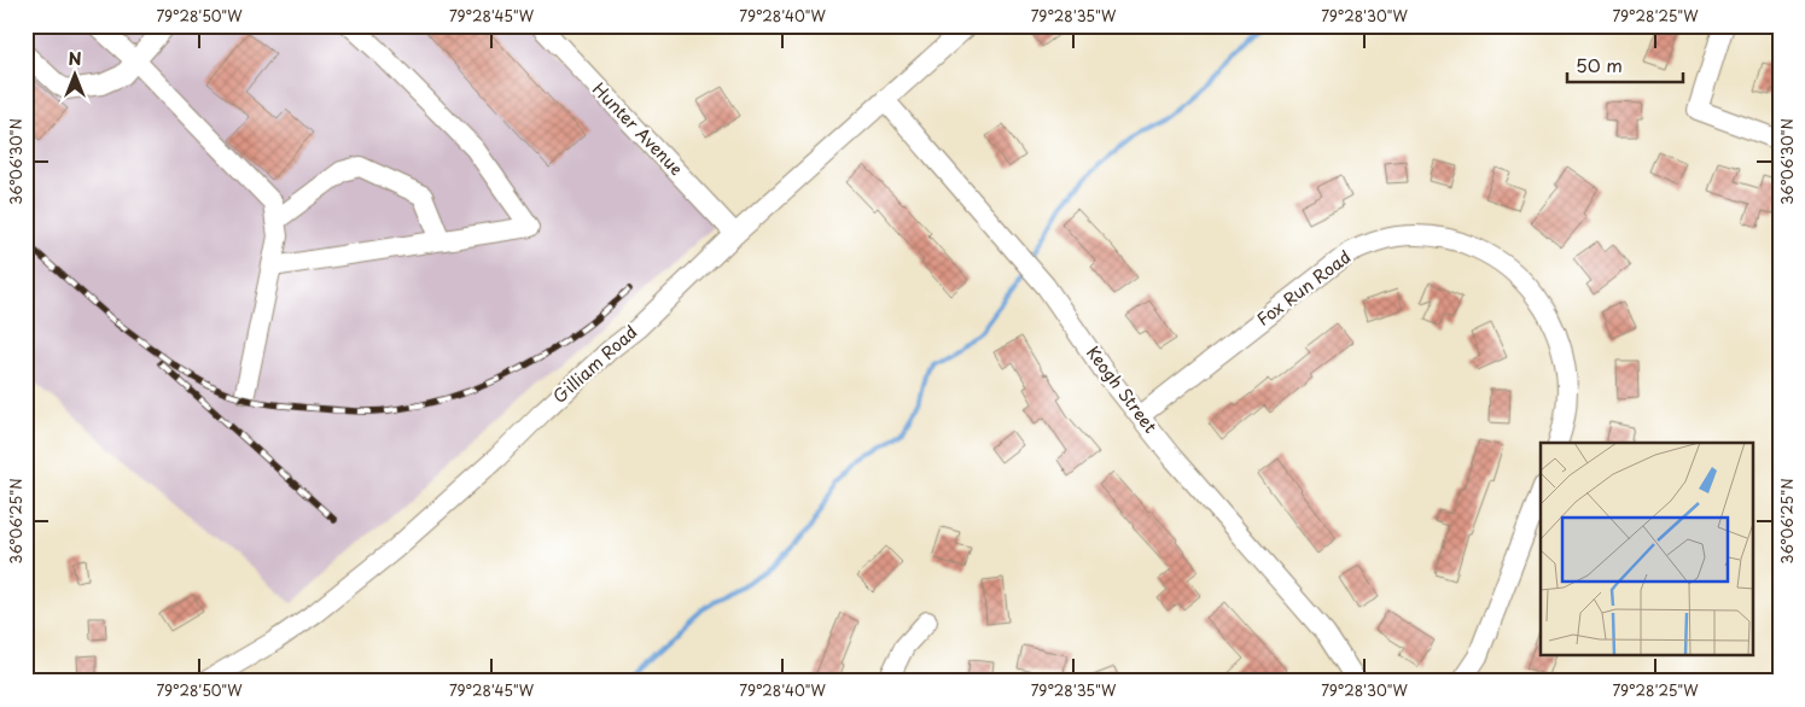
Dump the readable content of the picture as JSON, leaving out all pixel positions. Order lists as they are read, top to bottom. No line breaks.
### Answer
{"streets":{"street":["Hunter Avenue","Fox Run Road","Gilliam Road","Keogh Street"]},"crossings":[["Hunter Avenue","Gilliam Road"],["Fox Run Road","Keogh Street"],["Gilliam Road","Keogh Street"]],"scale_bar":"50 m","north":"top","coordinates":["79°28'50\"W","79°28'45\"W","79°28'40\"W","79°28'35\"W","79°28'30\"W","79°28'25\"W","36°06'30\"N","36°06'25\"N"]}
